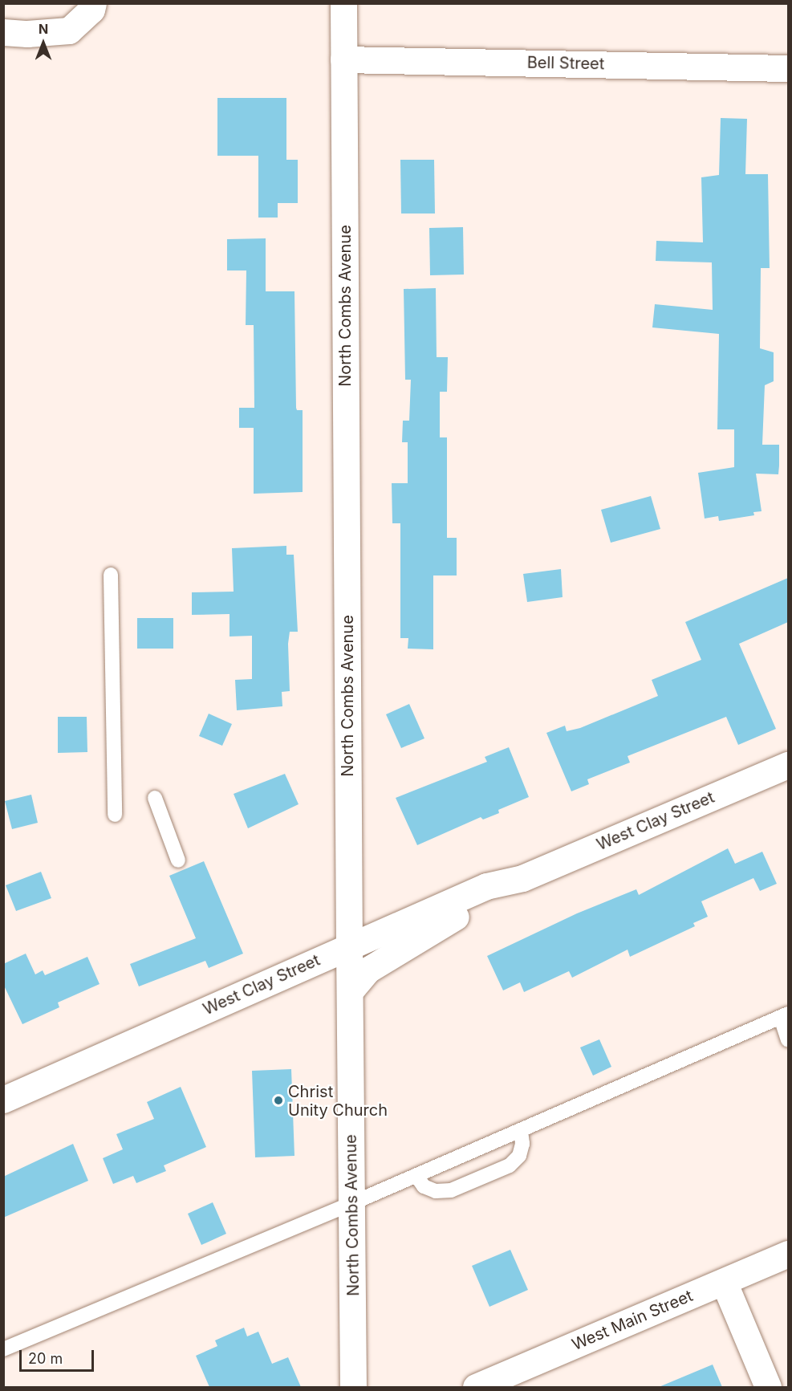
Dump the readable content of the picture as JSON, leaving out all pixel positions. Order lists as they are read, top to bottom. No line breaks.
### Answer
{"streets":{"street":["Bell Street","North Combs Avenue","West Clay Street","West Main Street"]},"crossings":[["Bell Street","North Combs Avenue"],["North Combs Avenue","West Clay Street"]],"places":["Christ Unity Church"],"scale_bar":"20 m","north":"top"}
